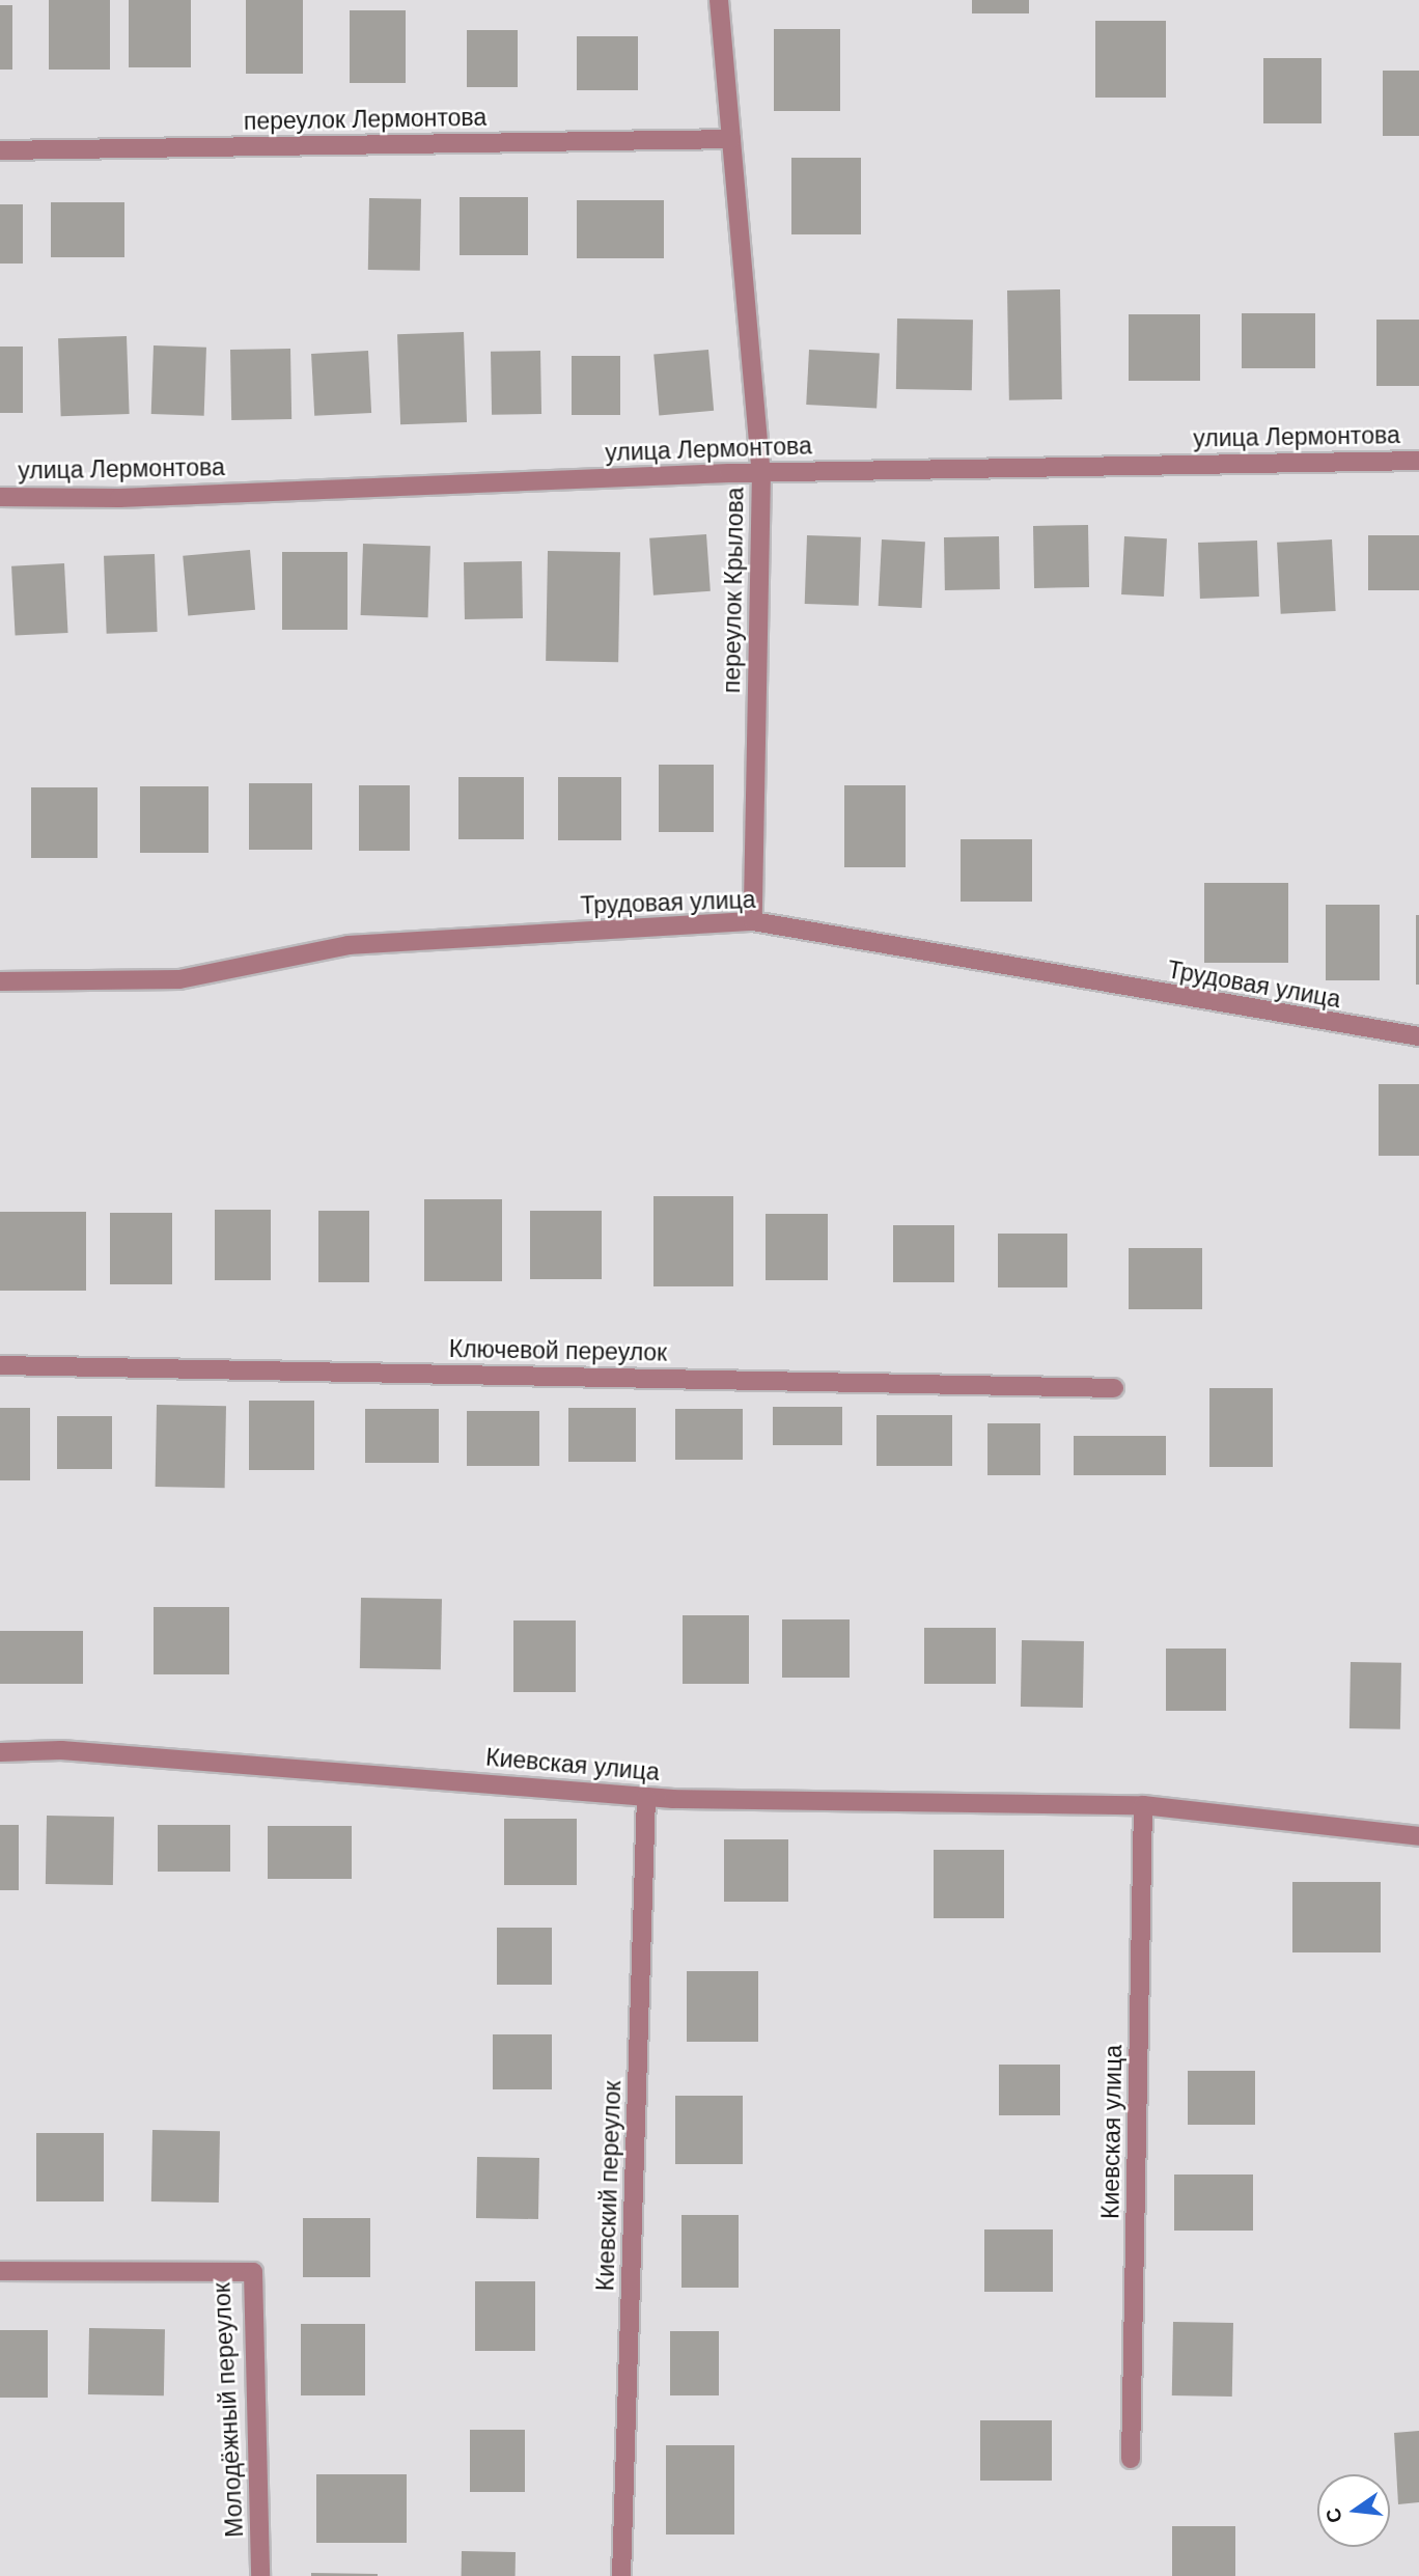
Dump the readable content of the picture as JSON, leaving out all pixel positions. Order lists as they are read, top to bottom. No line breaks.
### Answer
{"streets":{"street":["переулок Лермонтова","улица Лермонтова","переулок Крылова","Трудовая улица","Ключевой переулок","Киевская улица","Киевский переулок","Молодёжный переулок"]},"crossings":[["переулок Лермонтова","переулок Крылова"],["улица Лермонтова","переулок Крылова"],["переулок Крылова","Трудовая улица"],["Киевская улица","Киевский переулок"]],"north":"left"}
